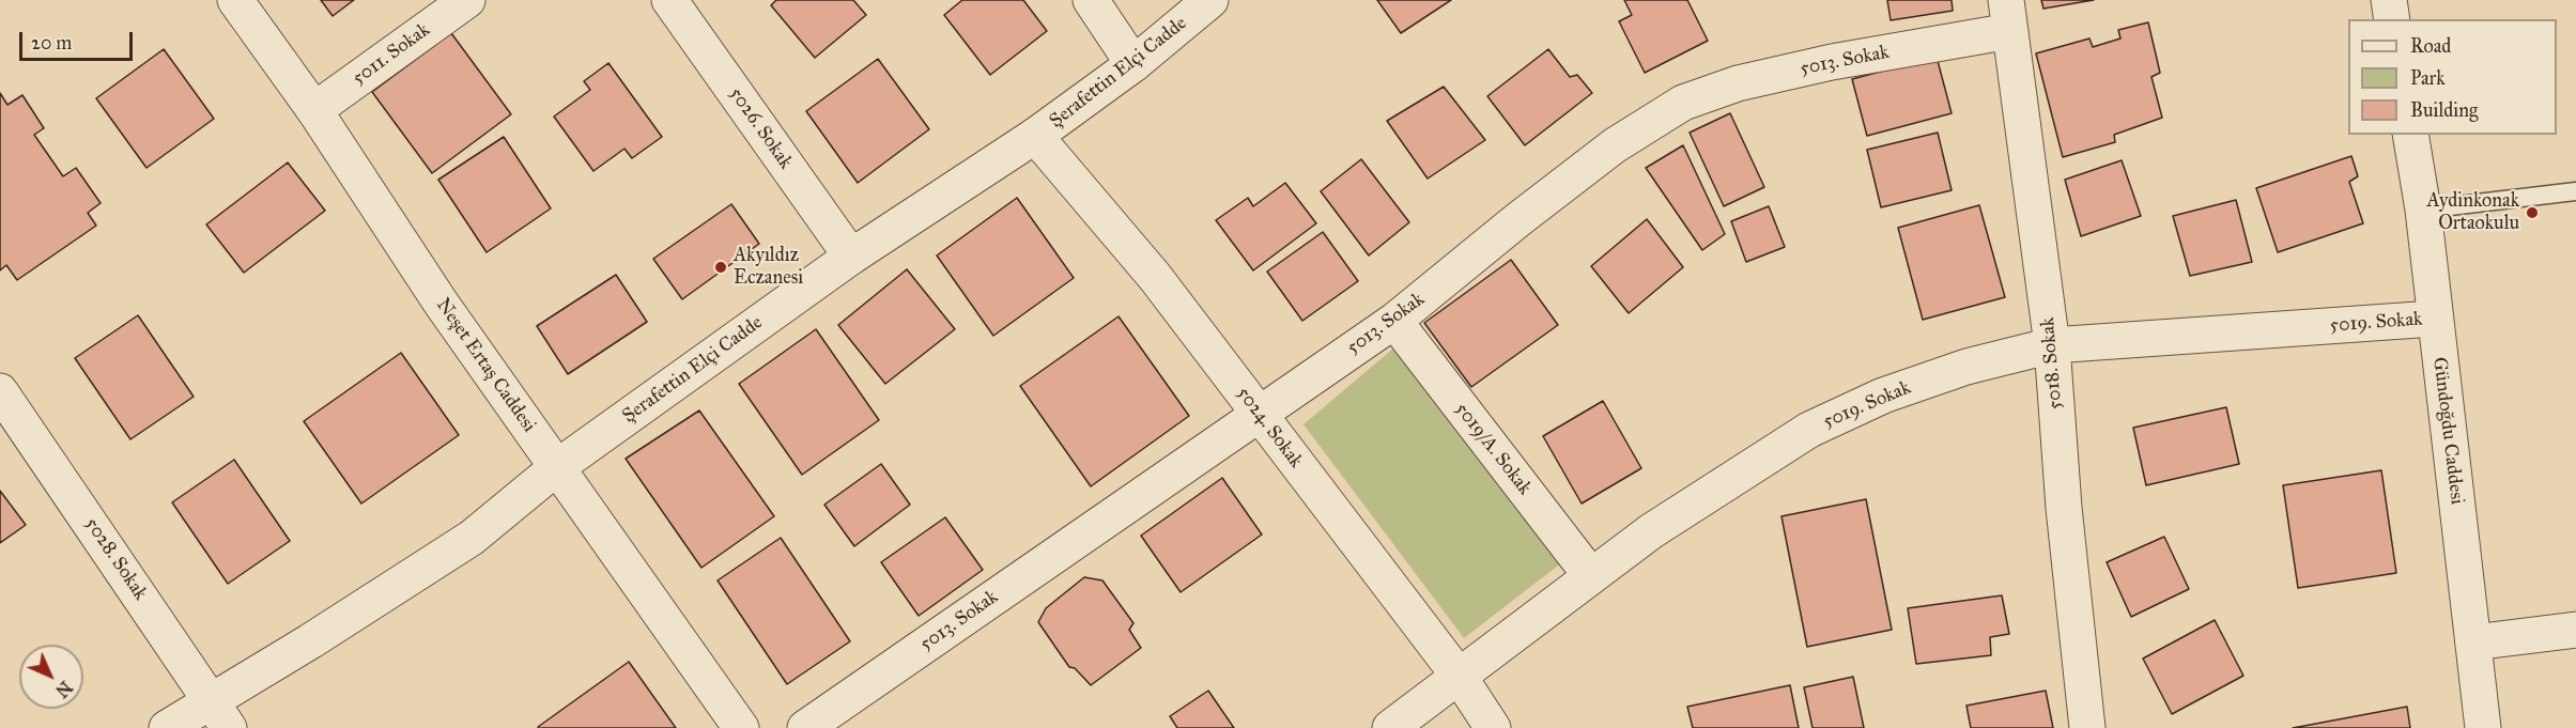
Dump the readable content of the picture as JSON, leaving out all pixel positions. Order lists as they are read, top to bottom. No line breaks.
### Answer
{"streets":{"street":["5011. Sokak","5013. Sokak","Şerafettin Elçi Cadde","5026. Sokak","5019. Sokak","5018. Sokak","Neşet Ertaş Caddesi","5024. Sokak","Gündoğdu Caddesi","5019/A. Sokak","5028. Sokak"]},"crossings":[["5011. Sokak","Neşet Ertaş Caddesi"],["5013. Sokak","5018. Sokak"],["5013. Sokak","5024. Sokak"],["5013. Sokak","5019/A. Sokak"],["Şerafettin Elçi Cadde","5026. Sokak"],["Şerafettin Elçi Cadde","Neşet Ertaş Caddesi"],["Şerafettin Elçi Cadde","5024. Sokak"],["Şerafettin Elçi Cadde","5028. Sokak"],["5019. Sokak","5018. Sokak"],["5019. Sokak","5024. Sokak"],["5019. Sokak","Gündoğdu Caddesi"],["5019. Sokak","5019/A. Sokak"]],"places":["Aydinkonak Ortaokulu","Akyıldız Eczanesi"],"legend":["Road","Park","Building"],"scale_bar":"20 m","north":"bottom right"}
